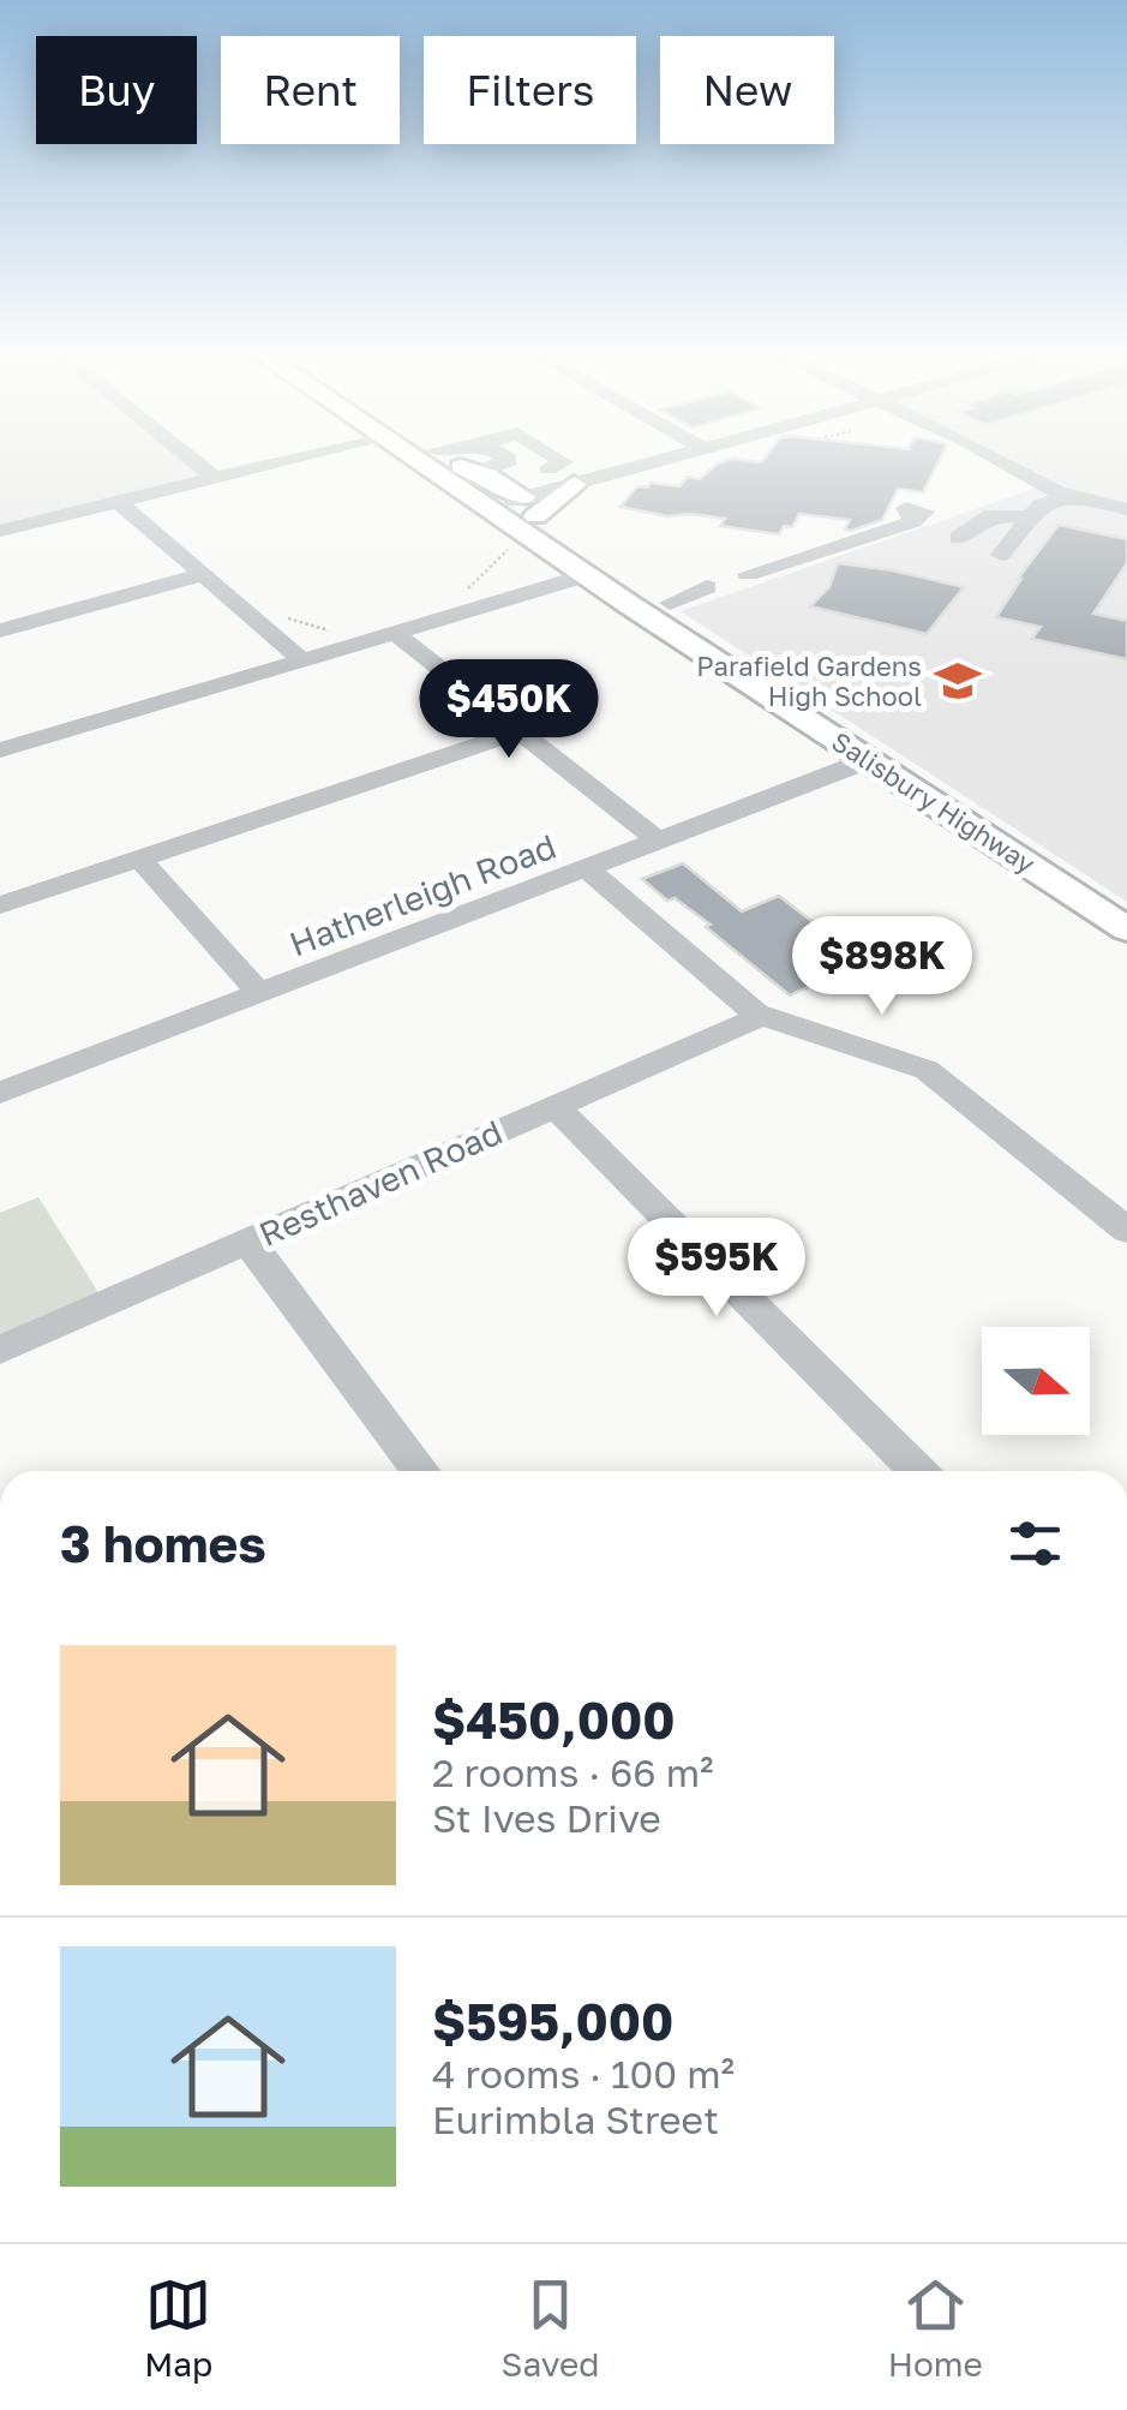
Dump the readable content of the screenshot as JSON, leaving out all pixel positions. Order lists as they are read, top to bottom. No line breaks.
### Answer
{"streets":{"main road":["Salisbury Highway"],"street":["Hatherleigh Road","Resthaven Road"]},"crossings":[["Salisbury Highway","Hatherleigh Road"]],"places":{"school or university":["Parafield Gardens High School"]},"north":"right","page":{"chip":["Buy","Rent","Filters","New"],"price":["$450K","$898K","$595K"],"heading":"3 homes","list":[{"name":"$450,000","note":"2 rooms · 66 m² · St Ives Drive"},{"name":"$595,000","note":"4 rooms · 100 m² · Eurimbla Street"}],"tabs":["Map","Saved","Home"]}}
